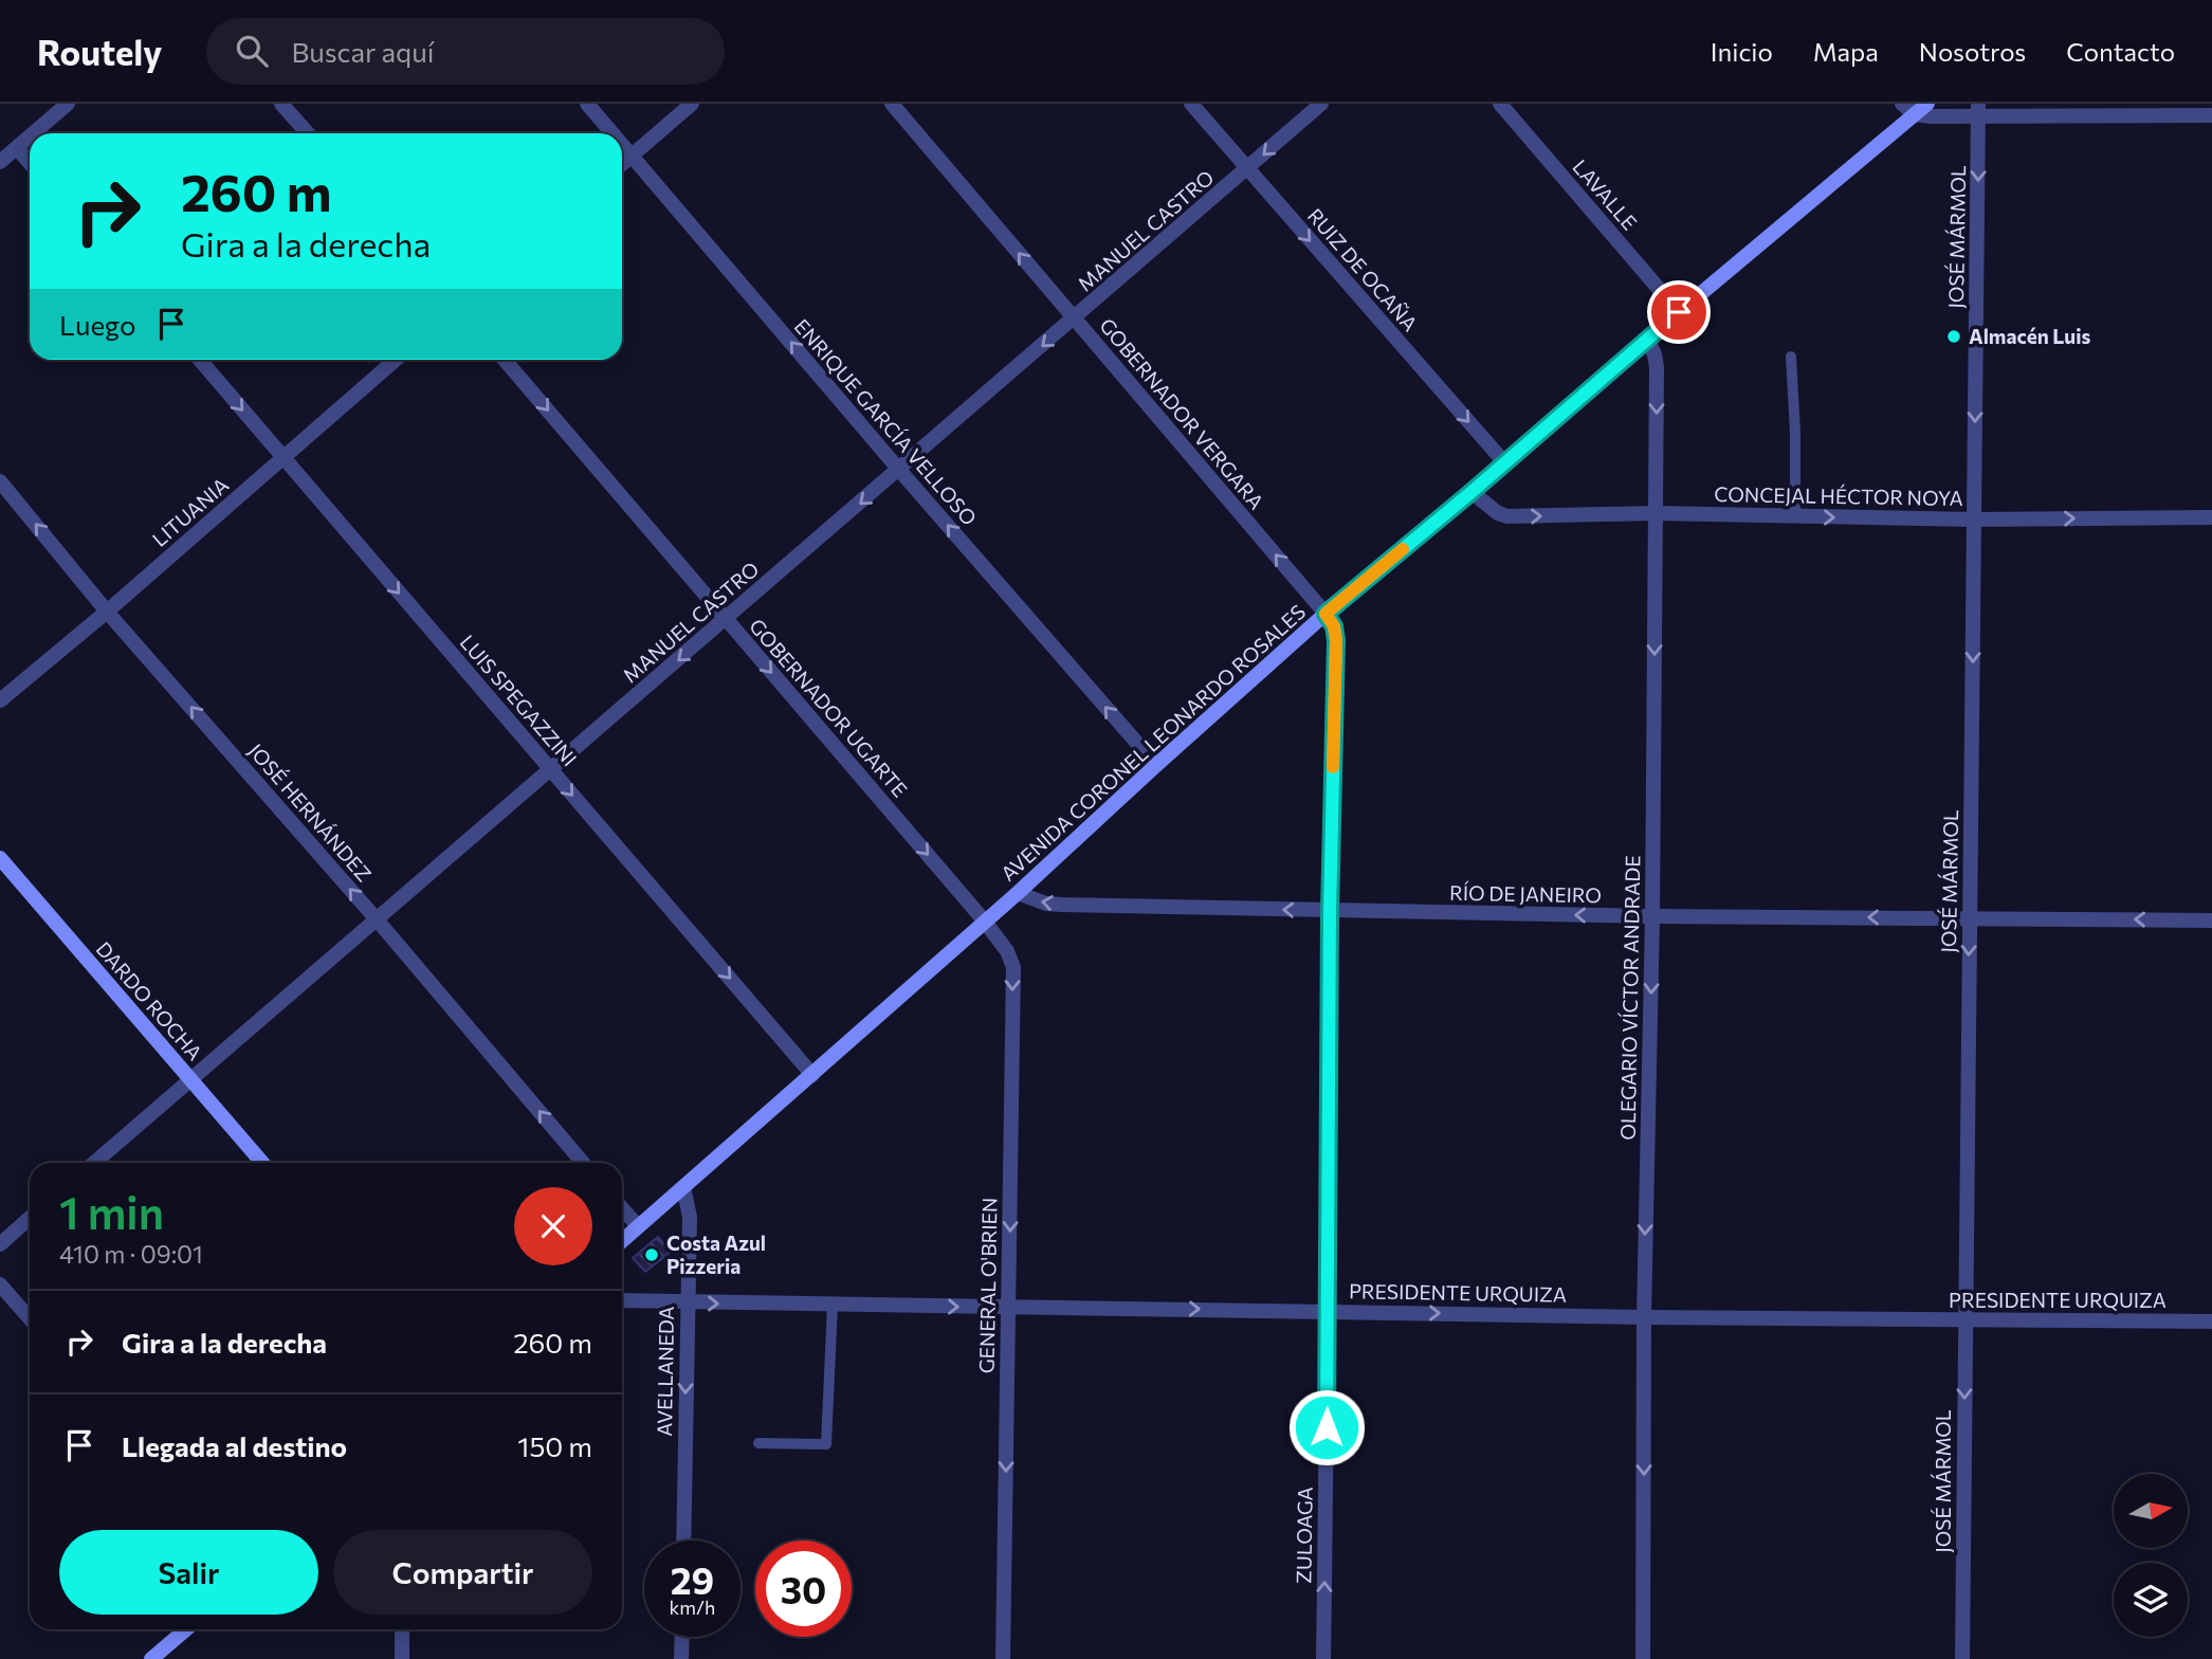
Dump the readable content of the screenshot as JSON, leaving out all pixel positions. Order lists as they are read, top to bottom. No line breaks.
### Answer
{"streets":{"street":["LAVALLE","MANUEL CASTRO","JOSÉ MÁRMOL","RUIZ DE OCAÑA","GOBERNADOR VERGARA","ENRIQUE GARCÍA VELLOSO","CONCEJAL HÉCTOR NOYA","LITUANIA","LUIS SPEGAZZINI","GOBERNADOR UGARTE","AVENIDA CORONEL LEONARDO ROSALES","JOSÉ HERNÁNDEZ","RÍO DE JANEIRO","OLEGARIO VÍCTOR ANDRADE","DARDO ROCHA","GENERAL O'BRIEN","PRESIDENTE URQUIZA","AVELLANEDA","ZULOAGA"]},"crossings":[["LAVALLE","AVENIDA CORONEL LEONARDO ROSALES"],["MANUEL CASTRO","RUIZ DE OCAÑA"],["MANUEL CASTRO","GOBERNADOR VERGARA"],["MANUEL CASTRO","ENRIQUE GARCÍA VELLOSO"],["MANUEL CASTRO","LUIS SPEGAZZINI"],["MANUEL CASTRO","GOBERNADOR UGARTE"],["MANUEL CASTRO","JOSÉ HERNÁNDEZ"],["MANUEL CASTRO","DARDO ROCHA"],["JOSÉ MÁRMOL","CONCEJAL HÉCTOR NOYA"],["JOSÉ MÁRMOL","RÍO DE JANEIRO"],["JOSÉ MÁRMOL","PRESIDENTE URQUIZA"],["RUIZ DE OCAÑA","AVENIDA CORONEL LEONARDO ROSALES"],["GOBERNADOR VERGARA","AVENIDA CORONEL LEONARDO ROSALES"],["GOBERNADOR VERGARA","ZULOAGA"],["ENRIQUE GARCÍA VELLOSO","AVENIDA CORONEL LEONARDO ROSALES"],["CONCEJAL HÉCTOR NOYA","AVENIDA CORONEL LEONARDO ROSALES"],["CONCEJAL HÉCTOR NOYA","OLEGARIO VÍCTOR ANDRADE"],["LITUANIA","LUIS SPEGAZZINI"],["LITUANIA","JOSÉ HERNÁNDEZ"],["LUIS SPEGAZZINI","AVENIDA CORONEL LEONARDO ROSALES"],["GOBERNADOR UGARTE","AVENIDA CORONEL LEONARDO ROSALES"],["GOBERNADOR UGARTE","GENERAL O'BRIEN"],["AVENIDA CORONEL LEONARDO ROSALES","RÍO DE JANEIRO"],["AVENIDA CORONEL LEONARDO ROSALES","OLEGARIO VÍCTOR ANDRADE"],["AVENIDA CORONEL LEONARDO ROSALES","GENERAL O'BRIEN"],["AVENIDA CORONEL LEONARDO ROSALES","AVELLANEDA"],["AVENIDA CORONEL LEONARDO ROSALES","ZULOAGA"],["RÍO DE JANEIRO","OLEGARIO VÍCTOR ANDRADE"],["RÍO DE JANEIRO","ZULOAGA"],["OLEGARIO VÍCTOR ANDRADE","PRESIDENTE URQUIZA"],["GENERAL O'BRIEN","PRESIDENTE URQUIZA"],["PRESIDENTE URQUIZA","AVELLANEDA"],["PRESIDENTE URQUIZA","ZULOAGA"]],"one_way":["MANUEL CASTRO","JOSÉ MÁRMOL","RUIZ DE OCAÑA","GOBERNADOR VERGARA","ENRIQUE GARCÍA VELLOSO","CONCEJAL HÉCTOR NOYA","LUIS SPEGAZZINI","GOBERNADOR UGARTE","JOSÉ HERNÁNDEZ","RÍO DE JANEIRO","OLEGARIO VÍCTOR ANDRADE","GENERAL O'BRIEN","PRESIDENTE URQUIZA","AVELLANEDA"],"places":["Almacén Luis","Costa Azul Pizzeria"],"north":"right","page":{"header":"Routely","search":"Buscar aquí","nav":["Inicio","Mapa","Nosotros","Contacto"],"turn":["260 m","Gira a la derecha"],"then":"Luego","heading":["1 min","410 m · 09:01"],"list":[{"name":"Gira a la derecha","value":"260 m"},{"name":"Llegada al destino","value":"150 m"}],"buttons":["Salir","Compartir"],"speed":"29 km/h","limit":"30"}}
